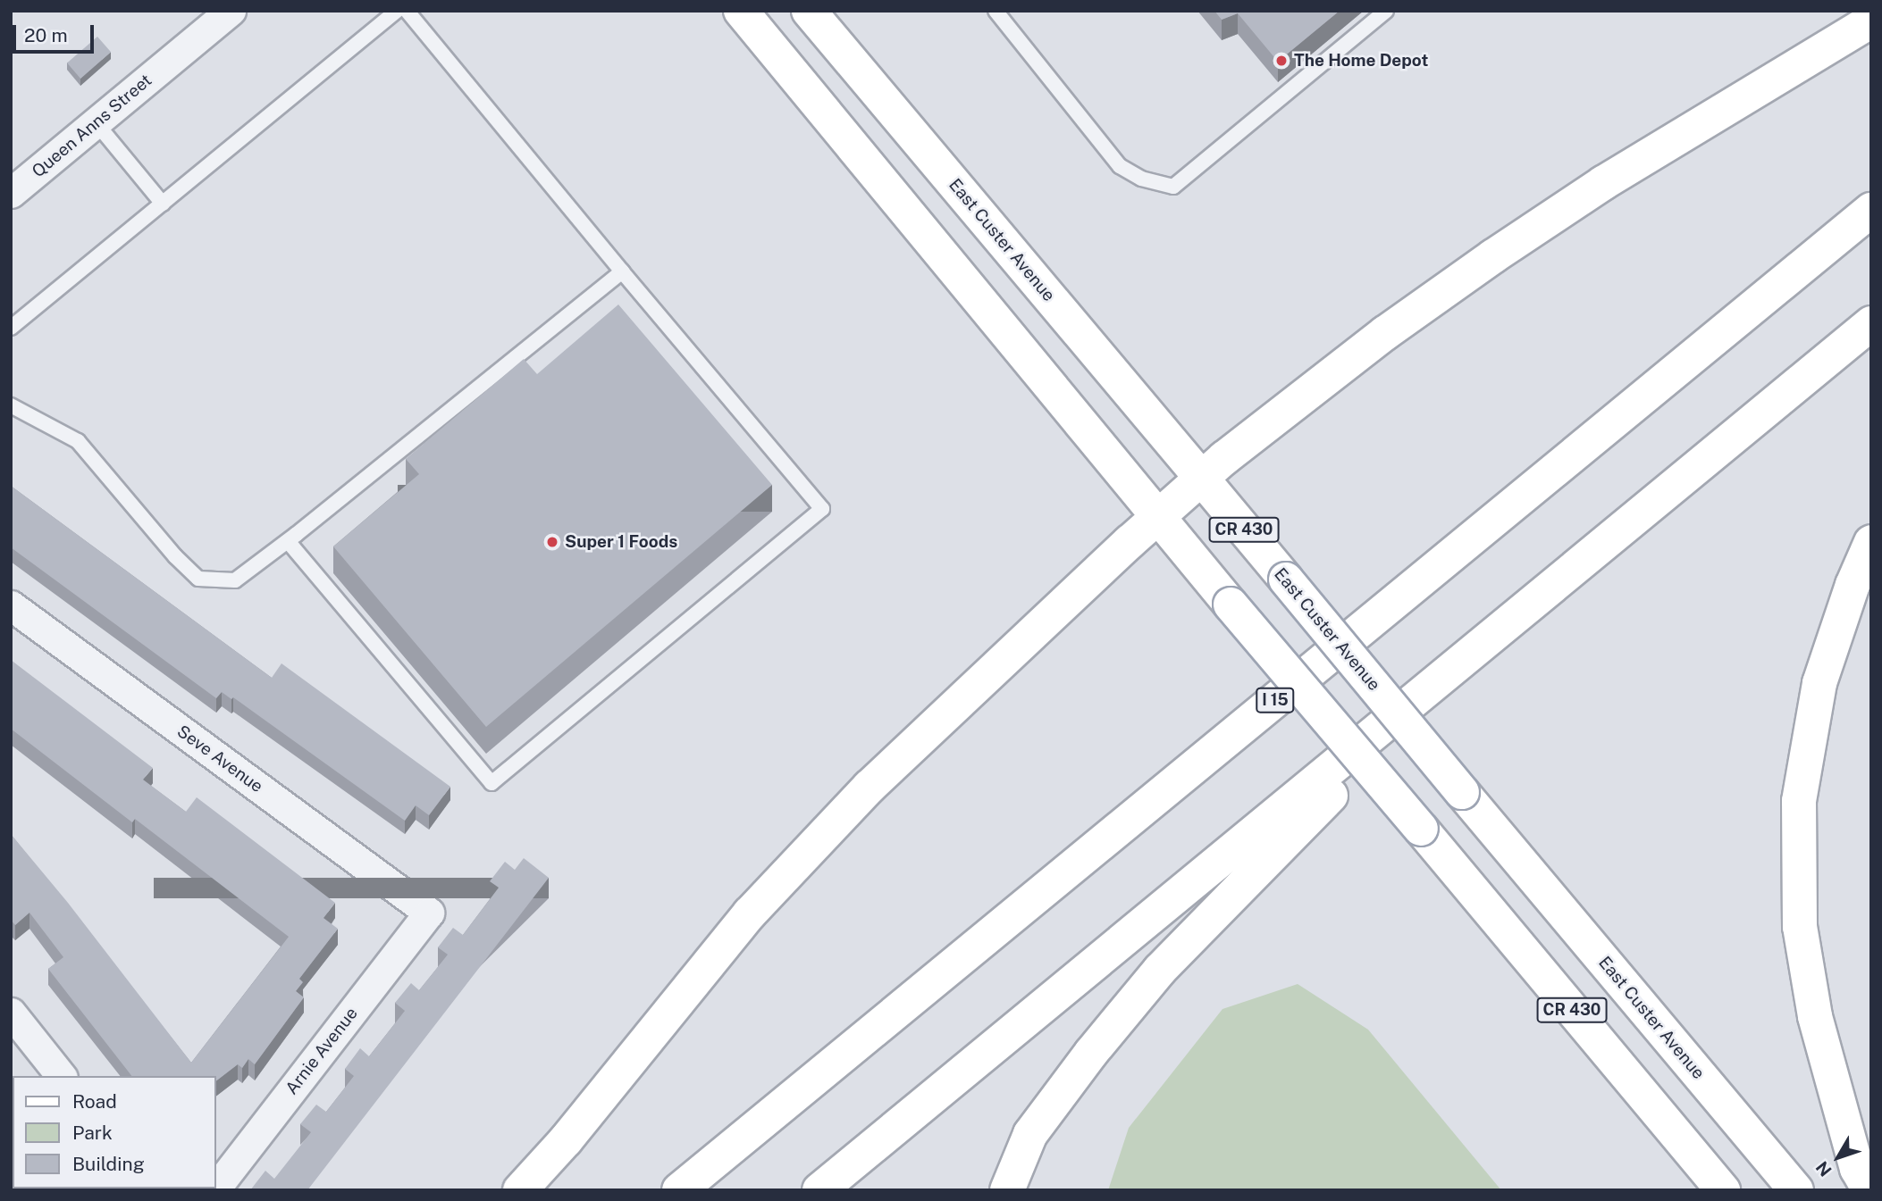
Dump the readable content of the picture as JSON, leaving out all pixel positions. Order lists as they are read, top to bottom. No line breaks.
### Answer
{"streets":{"main road":["East Custer Avenue","CR 430","I 15"],"street":["Queen Anns Street","Seve Avenue","Arnie Avenue"]},"crossings":[["Seve Avenue","Arnie Avenue"]],"places":["The Home Depot","Super 1 Foods"],"legend":["Road","Park","Building"],"scale_bar":"20 m","north":"bottom left"}
